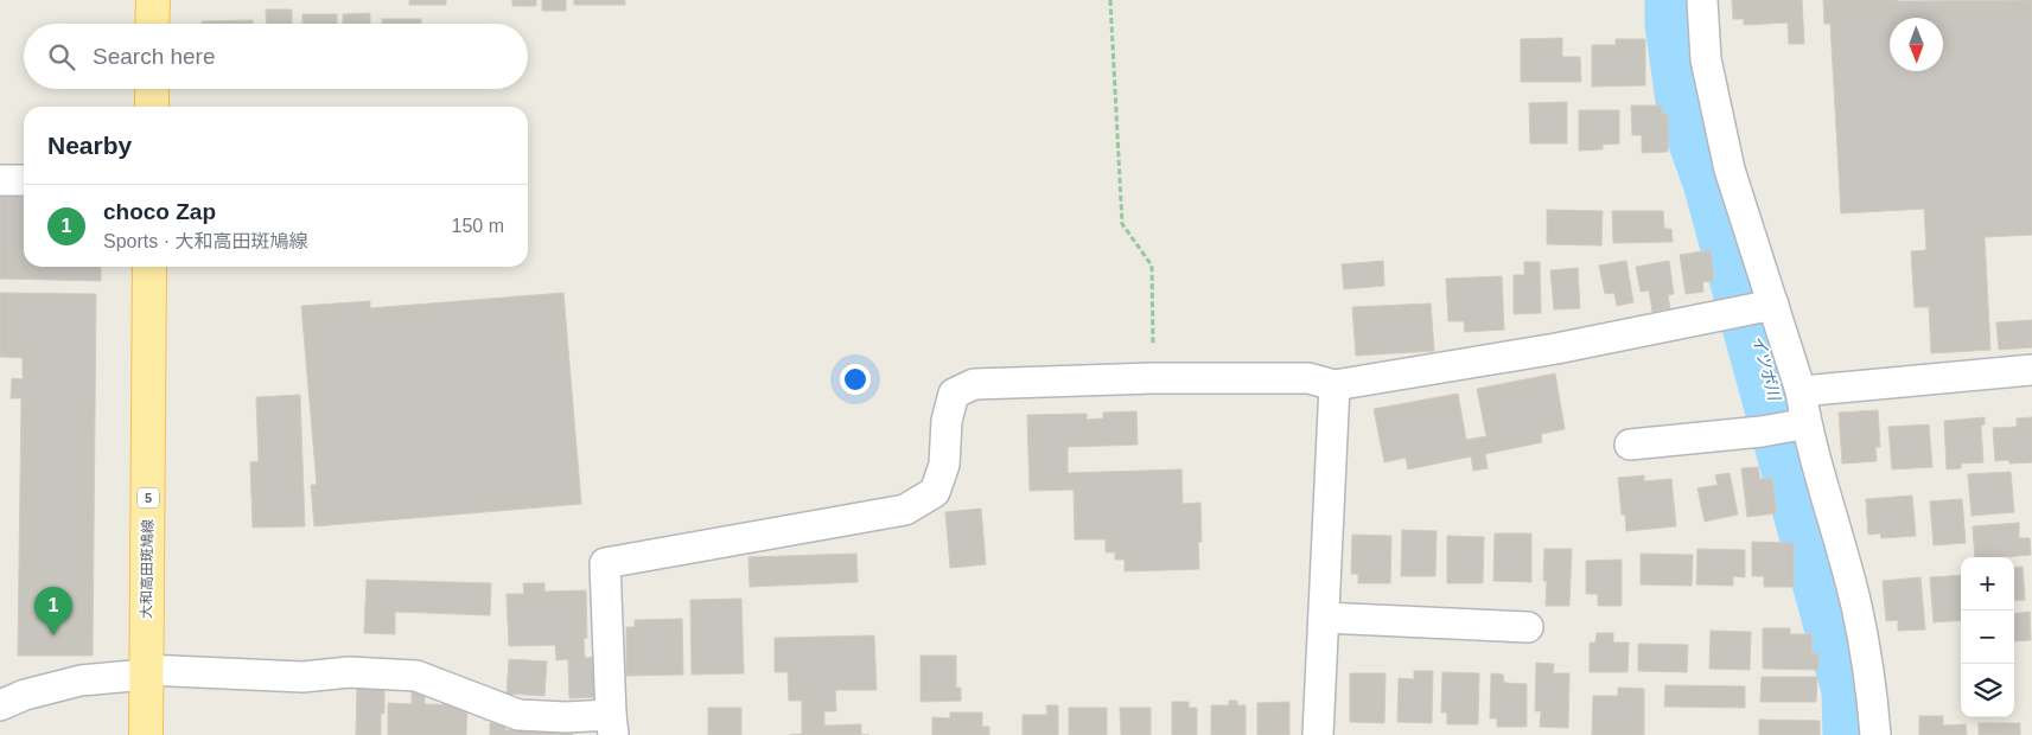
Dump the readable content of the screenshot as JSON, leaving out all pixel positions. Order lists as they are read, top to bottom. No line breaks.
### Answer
{"streets":{"main road":["5","大和高田斑鳩線"]},"water":["イツボ川"],"north":"bottom","page":{"search":"Search here","heading":"Nearby","list":[{"mark":"1","name":"choco Zap","note":"Sports · 大和高田斑鳩線","value":"150 m"}],"map_buttons":["+","−"],"pins":"1"}}
